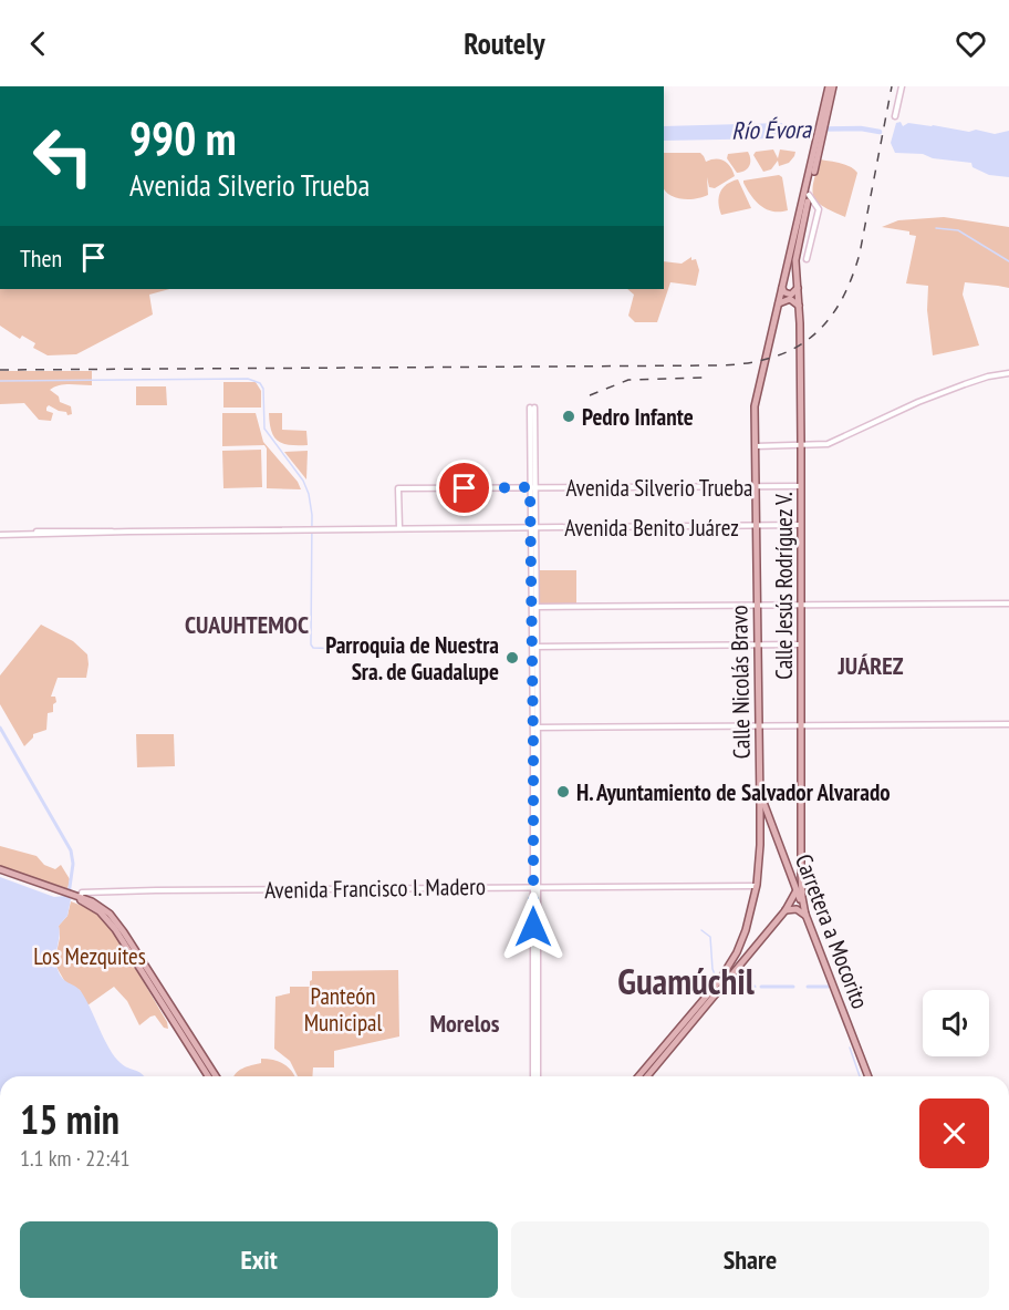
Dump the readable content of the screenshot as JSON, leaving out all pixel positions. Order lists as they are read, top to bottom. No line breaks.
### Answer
{"streets":{"main road":["Calle Jesús Rodríguez V.","Calle Nicolás Bravo","Carretera a Mocorito"],"street":["Avenida Silverio Trueba","Avenida Benito Juárez","Avenida Francisco I. Madero"]},"crossings":[["Avenida Silverio Trueba","Avenida Benito Juárez"],["Avenida Silverio Trueba","Calle Jesús Rodríguez V."],["Avenida Silverio Trueba","Calle Nicolás Bravo"],["Avenida Benito Juárez","Calle Jesús Rodríguez V."],["Avenida Benito Juárez","Calle Nicolás Bravo"],["Calle Jesús Rodríguez V.","Calle Nicolás Bravo"],["Calle Jesús Rodríguez V.","Carretera a Mocorito"],["Calle Nicolás Bravo","Avenida Francisco I. Madero"],["Calle Nicolás Bravo","Carretera a Mocorito"]],"districts":["CUAUHTEMOC","JUÁREZ","Guamúchil","Morelos"],"water":["Río Évora"],"parks":["Los Mezquites","Panteón Municipal"],"places":["Pedro Infante","Parroquia de Nuestra Sra. de Guadalupe","H. Ayuntamiento de Salvador Alvarado"],"page":{"header":"Routely","turn":["990 m","Avenida Silverio Trueba"],"then":"Then","heading":["15 min","1.1 km · 22:41"],"buttons":["Exit","Share"]}}
